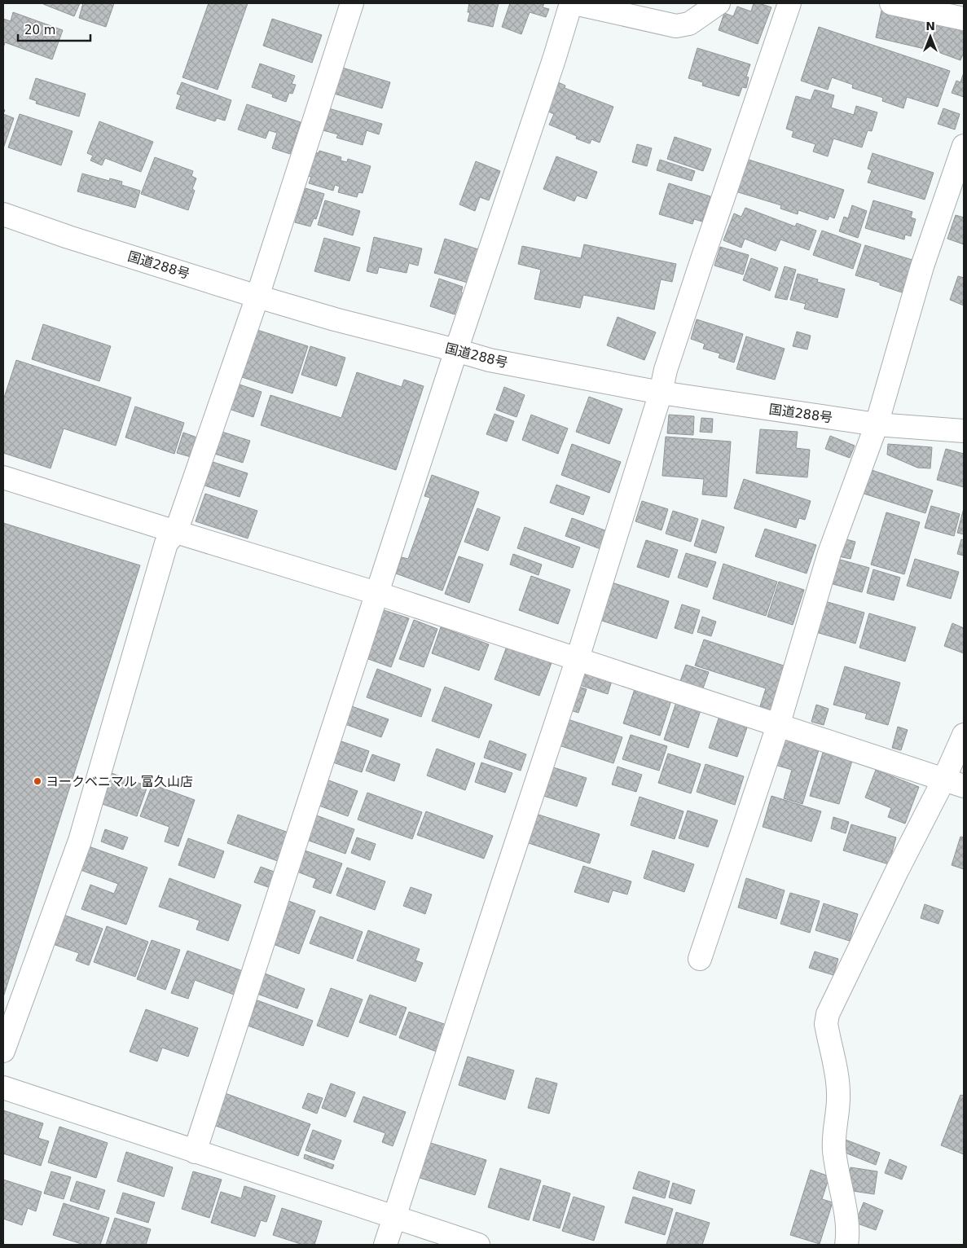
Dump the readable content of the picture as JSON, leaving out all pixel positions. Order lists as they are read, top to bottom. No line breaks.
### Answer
{"streets":{"main road":["国道288号"]},"places":["ヨークベニマル 富久山店"],"scale_bar":"20 m","north":"top"}
